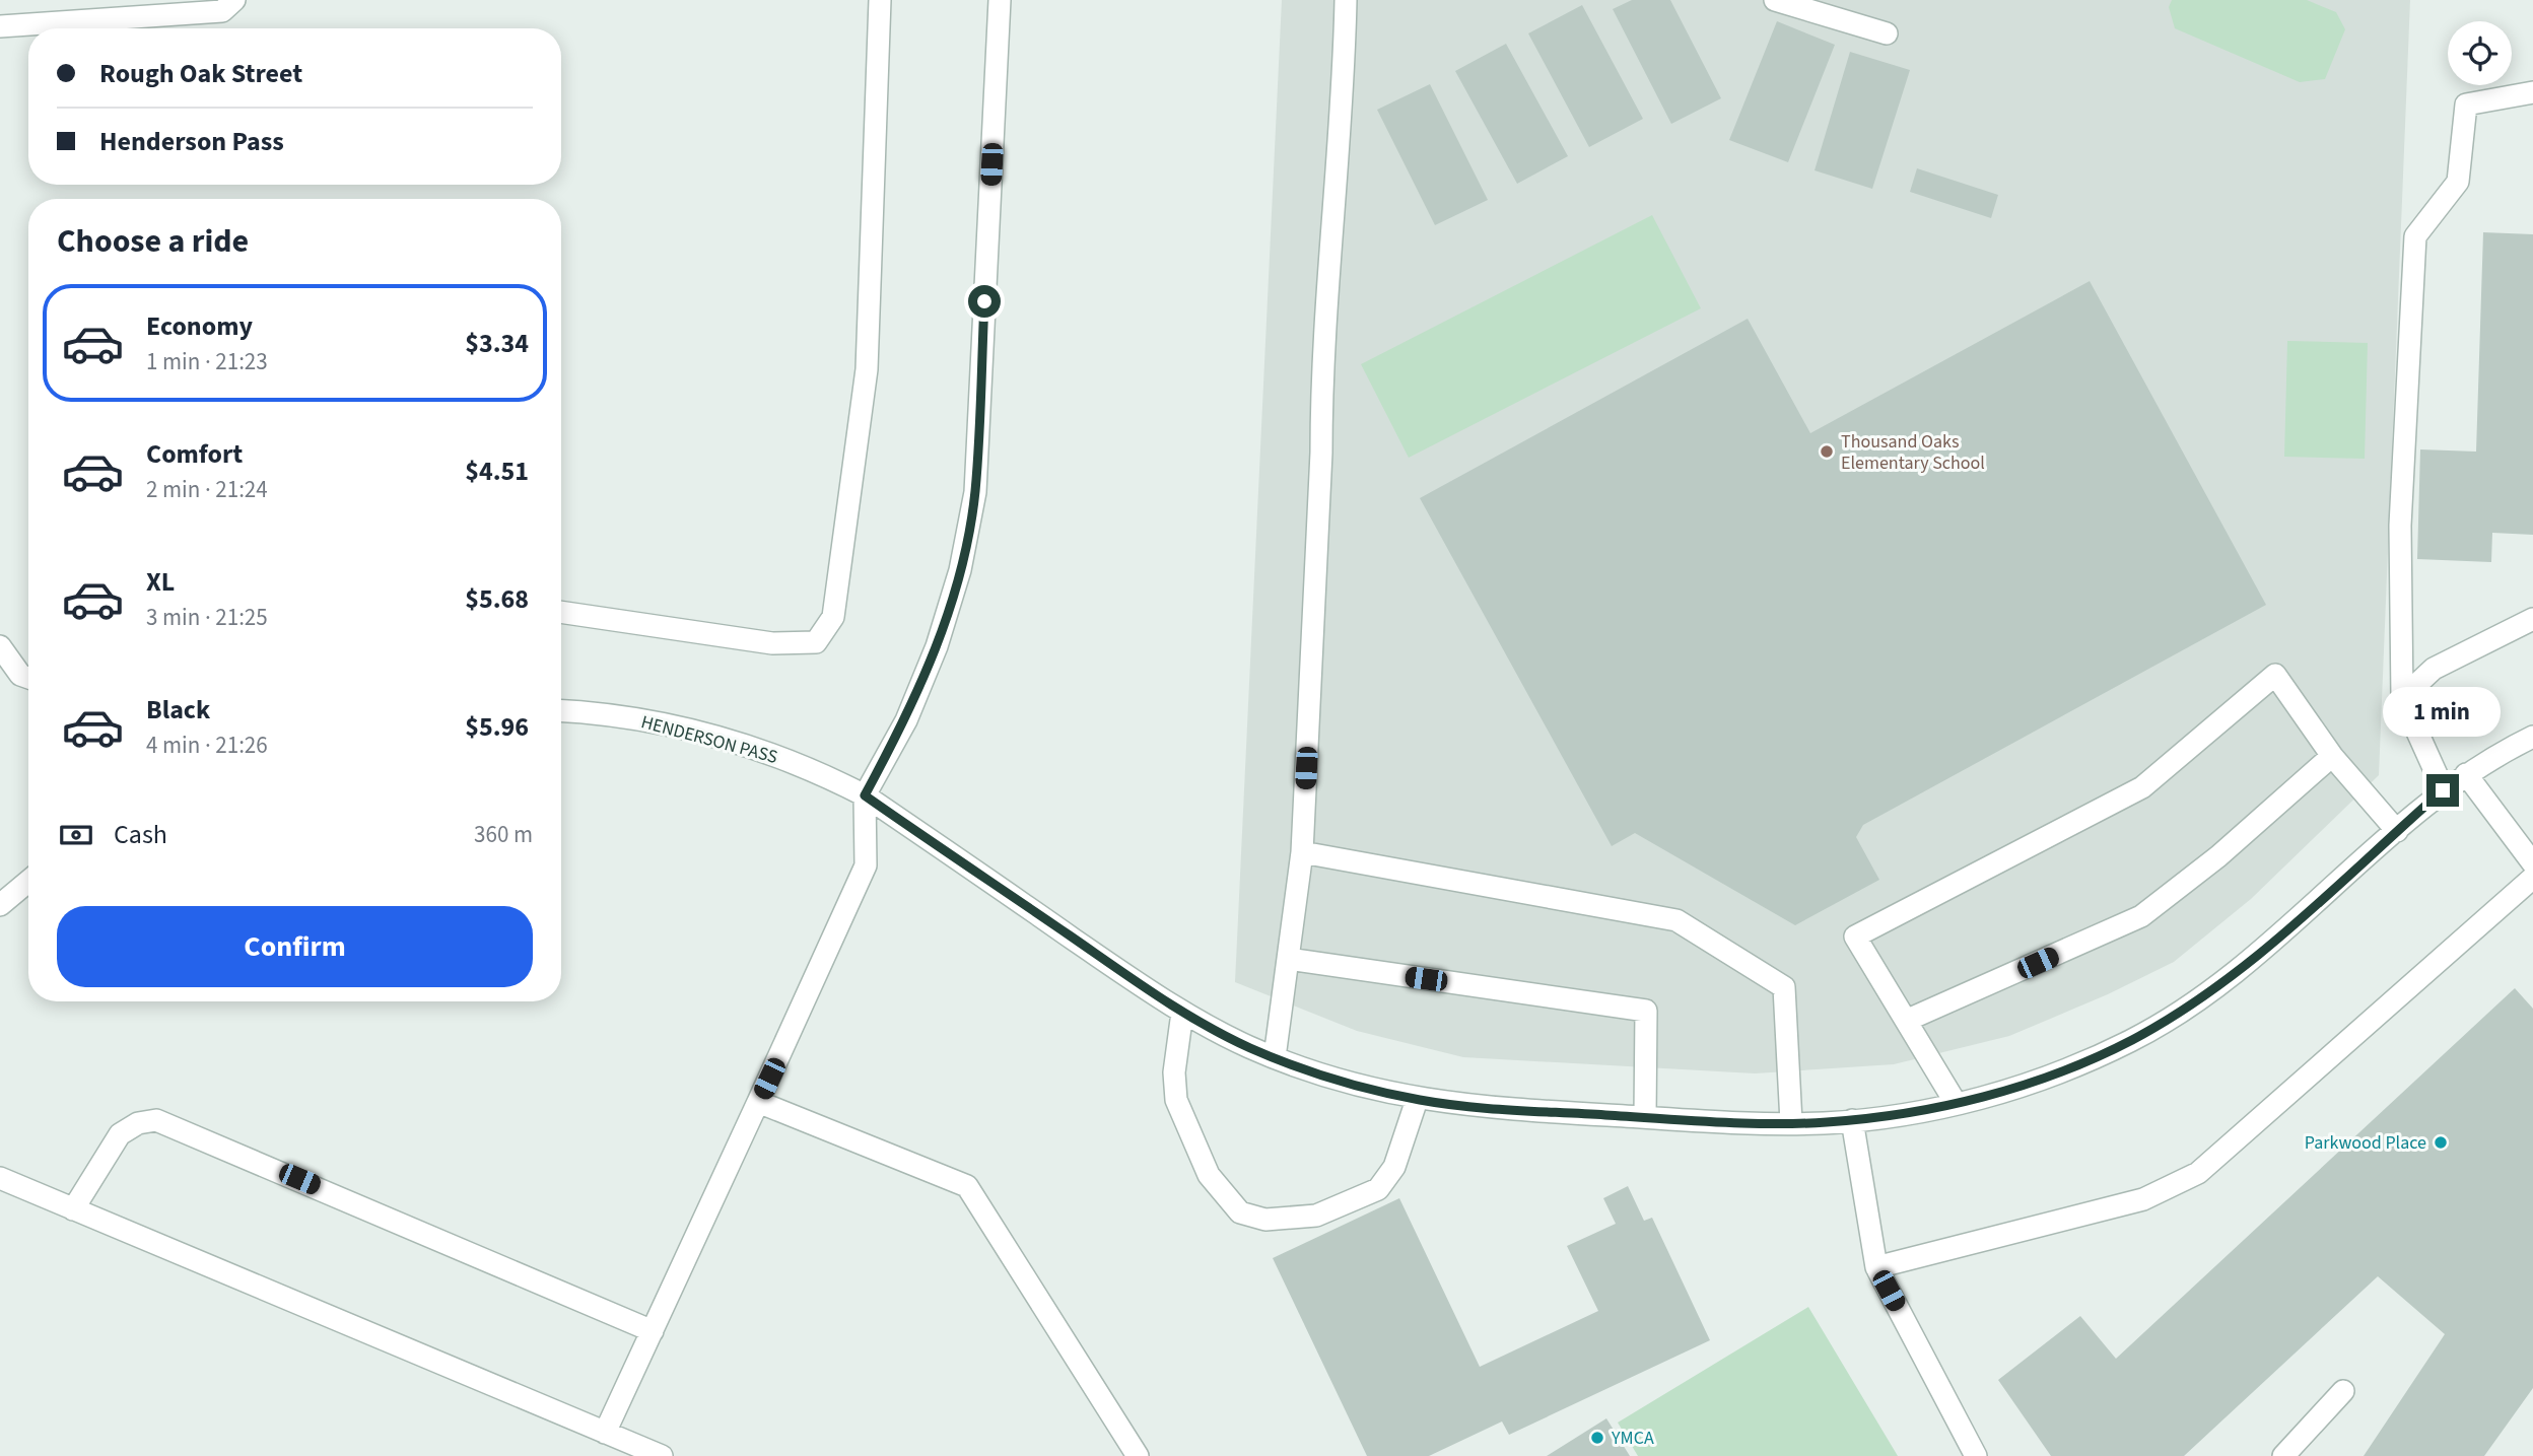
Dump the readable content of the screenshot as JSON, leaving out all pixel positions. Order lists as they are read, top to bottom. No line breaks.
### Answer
{"streets":{"street":["HENDERSON PASS"]},"places":["Thousand Oaks Elementary School","Parkwood Place","YMCA"],"page":{"banner":["Rough Oak Street","Henderson Pass"],"heading":"Choose a ride","list":[{"name":"Economy","note":"1 min · 21:23","value":"$3.34"},{"name":"Comfort","note":"2 min · 21:24","value":"$4.51"},{"name":"XL","note":"3 min · 21:25","value":"$5.68"},{"name":"Black","note":"4 min · 21:26","value":"$5.96"}],"bubble":"1 min","pay":["Cash","360 m"],"buttons":"Confirm"}}
